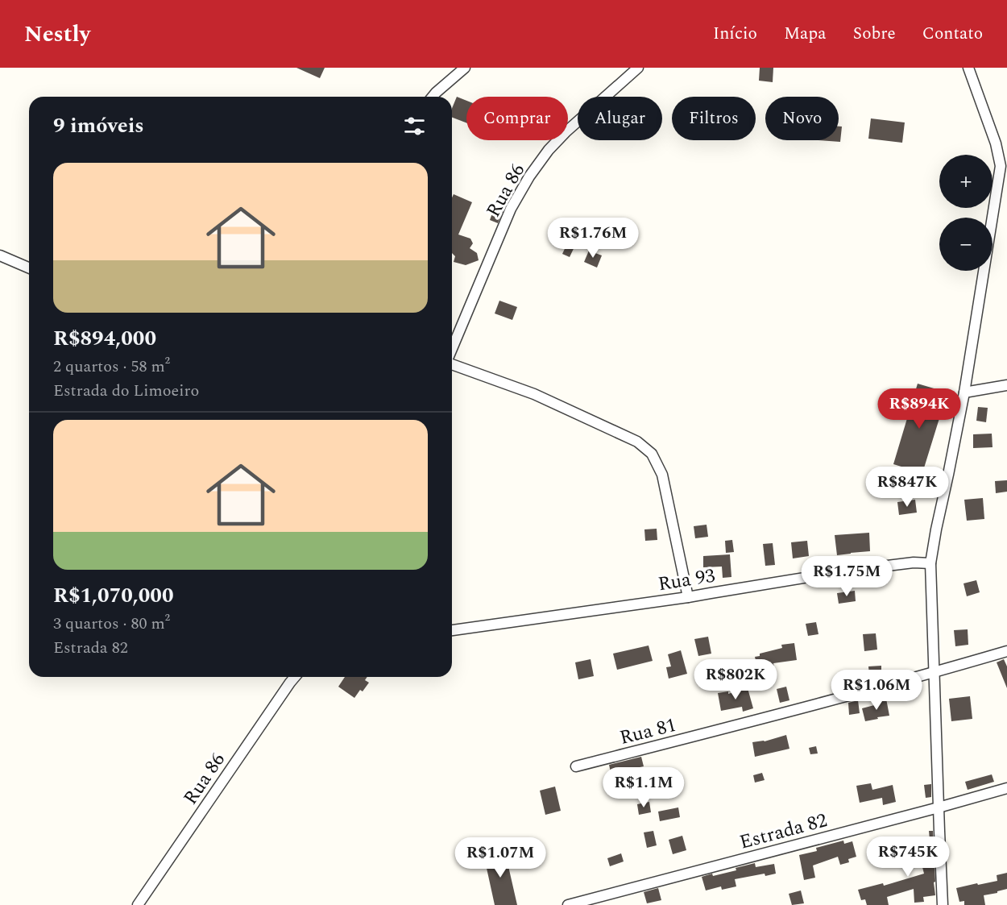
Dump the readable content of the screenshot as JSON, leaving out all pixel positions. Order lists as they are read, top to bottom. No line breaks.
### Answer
{"streets":{"street":["Rua 86","Rua 93","Rua 81","Estrada 82"]},"page":{"header":"Nestly","nav":["Início","Mapa","Sobre","Contato"],"chip":["Comprar","Alugar","Filtros","Novo"],"heading":"9 imóveis","map_buttons":["+","−"],"list":[{"name":"R$894,000","note":"2 quartos · 58 m² · Estrada do Limoeiro"},{"name":"R$1,070,000","note":"3 quartos · 80 m² · Estrada 82"}],"price":["R$1.76M","R$894K","R$847K","R$1.75M","R$802K","R$1.06M","R$1.1M","R$745K","R$1.07M"]}}
